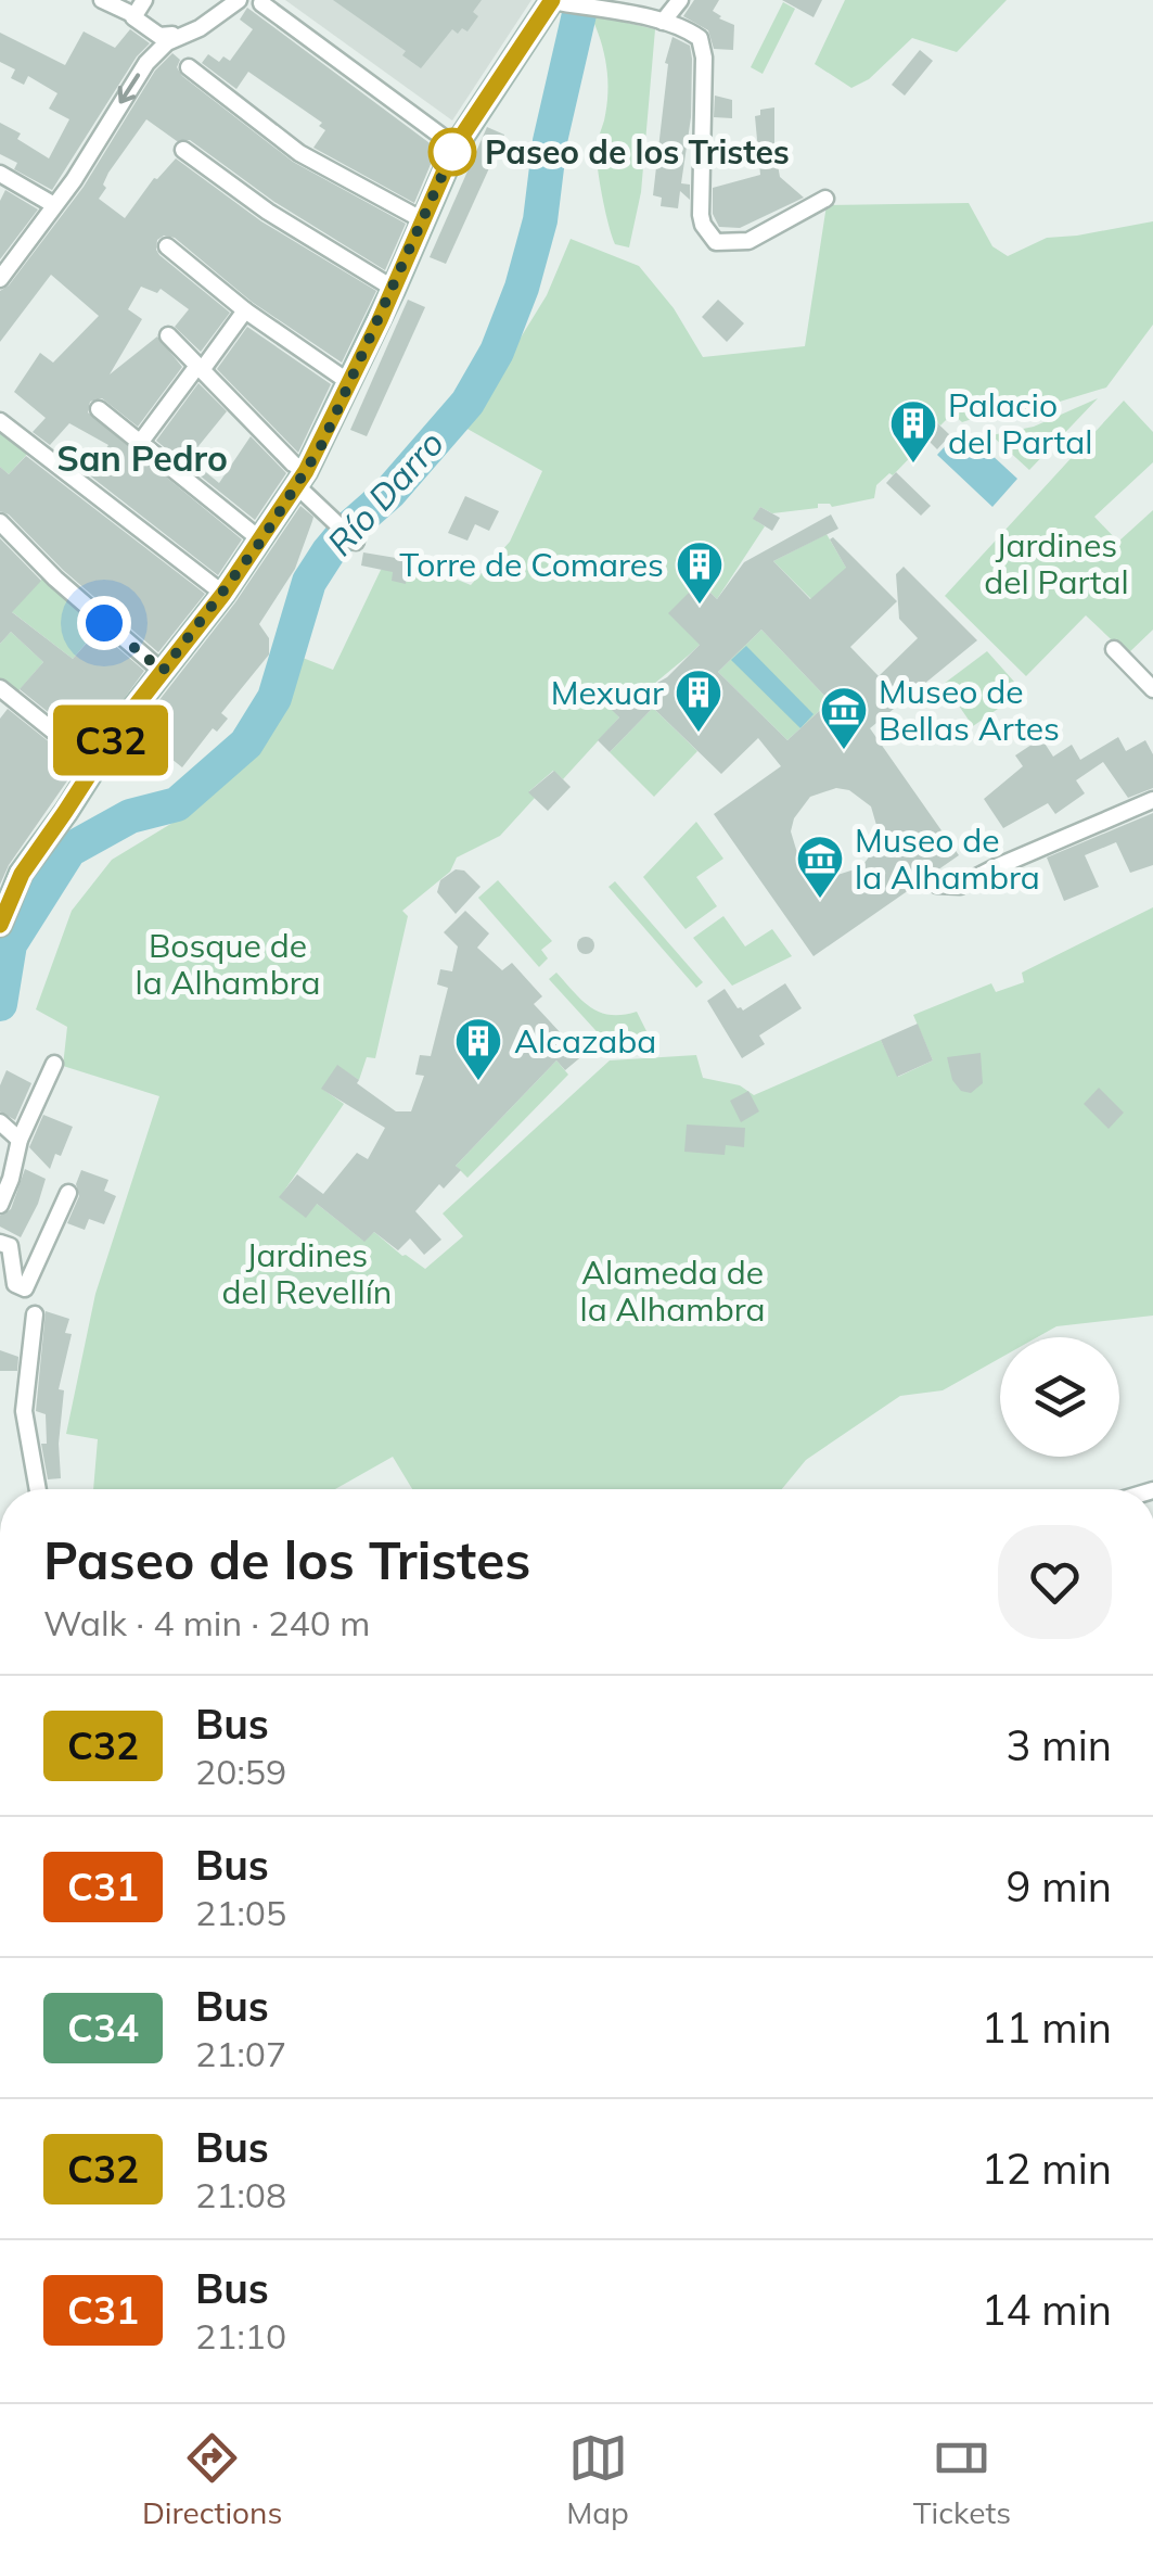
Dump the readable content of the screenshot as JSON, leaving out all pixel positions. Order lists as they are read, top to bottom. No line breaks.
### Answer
{"districts":["San Pedro"],"water":["Río Darro"],"parks":["Jardines del Partal","Bosque de la Alhambra","Jardines del Revellín","Alameda de la Alhambra"],"places":{"other":["Paseo de los Tristes"],"building":["Palacio del Partal","Torre de Comares","Mexuar","Alcazaba"],"museum":["Museo de Bellas Artes","Museo de la Alhambra"]},"lines":["bus line C32"],"page":{"on_map":"C32","heading":["Paseo de los Tristes","Walk · 4 min · 240 m"],"list":[{"mark":"C32","name":"Bus","note":"20:59","value":"3 min"},{"mark":"C31","name":"Bus","note":"21:05","value":"9 min"},{"mark":"C34","name":"Bus","note":"21:07","value":"11 min"},{"mark":"C32","name":"Bus","note":"21:08","value":"12 min"},{"mark":"C31","name":"Bus","note":"21:10","value":"14 min"}],"tabs":["Directions","Map","Tickets"]}}
